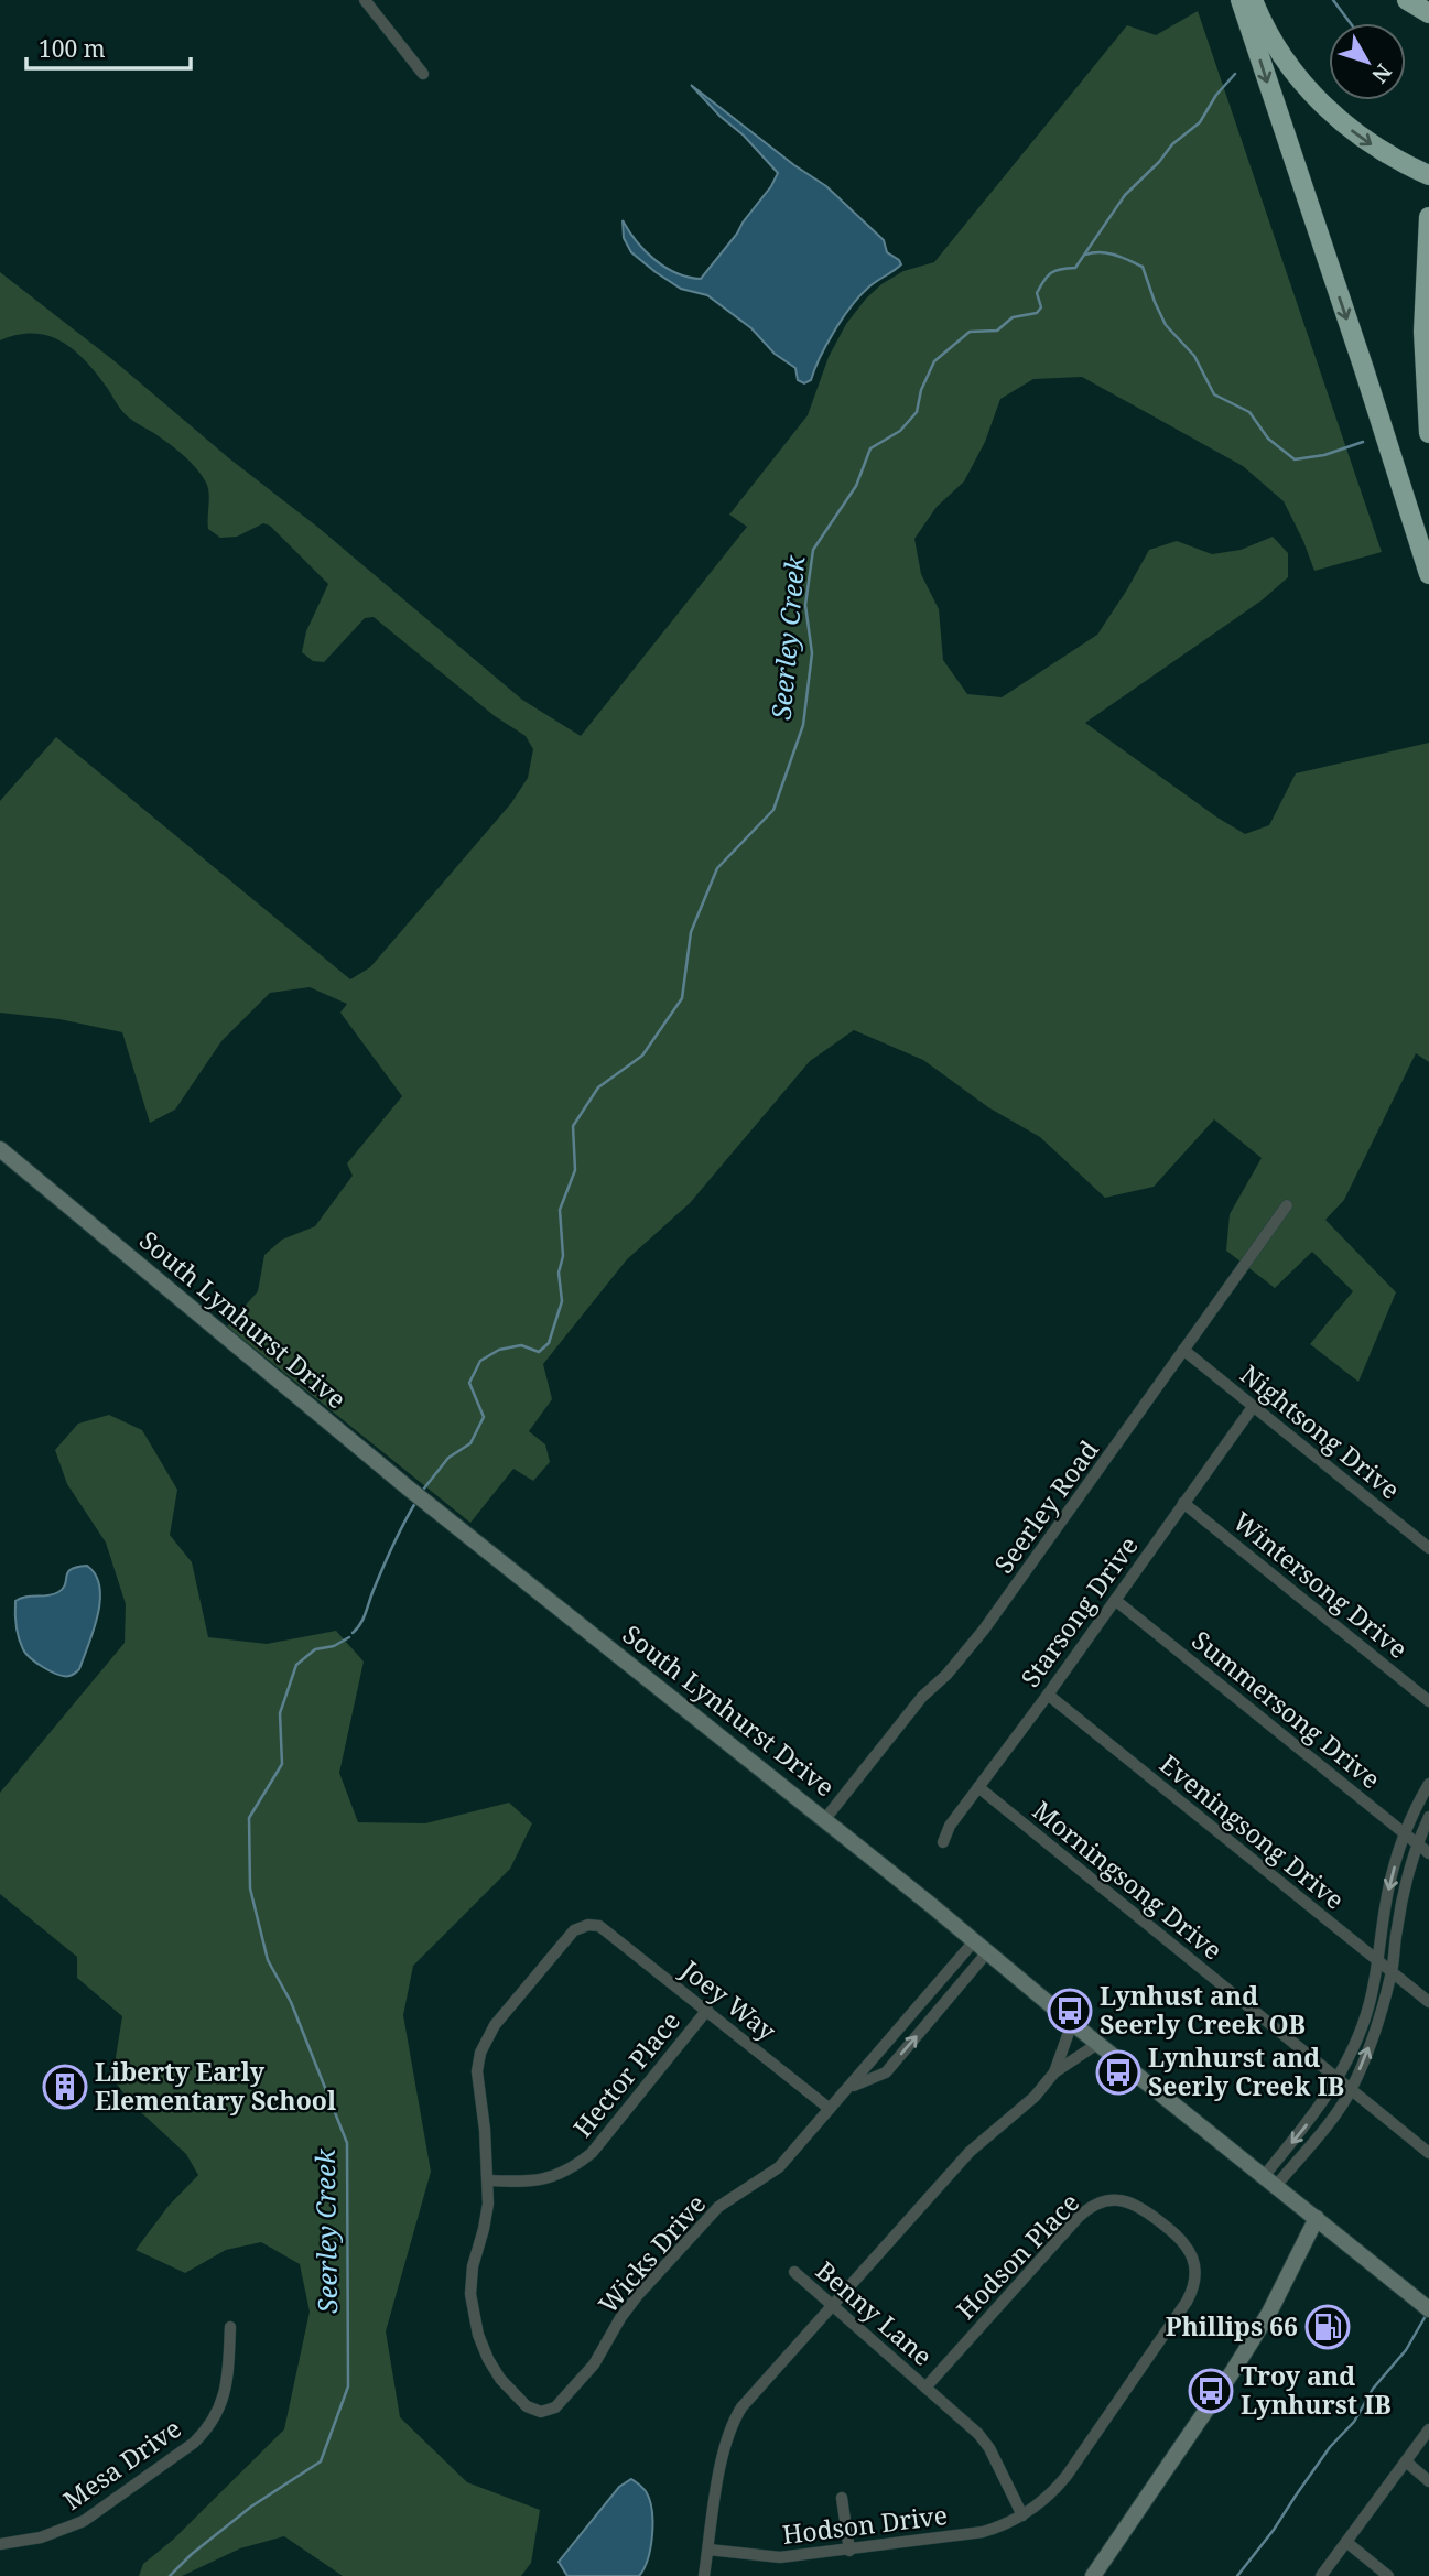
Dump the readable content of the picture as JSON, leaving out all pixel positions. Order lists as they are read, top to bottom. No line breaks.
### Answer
{"streets":{"main road":["South Lynhurst Drive"],"street":["Nightsong Drive","Seerley Road","Wintersong Drive","Starsong Drive","Summersong Drive","Eveningsong Drive","Morningsong Drive","Joey Way","Hector Place","Wicks Drive","Hodson Place","Benny Lane","Mesa Drive","Hodson Drive"]},"crossings":[["South Lynhurst Drive","Seerley Road"],["South Lynhurst Drive","Wicks Drive"],["Nightsong Drive","Seerley Road"],["Nightsong Drive","Starsong Drive"],["Wintersong Drive","Starsong Drive"],["Starsong Drive","Summersong Drive"],["Starsong Drive","Eveningsong Drive"],["Starsong Drive","Morningsong Drive"],["Joey Way","Hector Place"],["Joey Way","Wicks Drive"],["Hector Place","Wicks Drive"],["Hodson Place","Benny Lane"],["Hodson Place","Hodson Drive"],["Benny Lane","Hodson Drive"]],"water":["Seerley Creek"],"places":{"bus stop":["Lynhust and Seerly Creek OB","Lynhurst and Seerly Creek IB","Troy and Lynhurst IB"],"building":["Liberty Early Elementary School"],"fuel station":["Phillips 66"]},"scale_bar":"100 m","north":"bottom right"}
